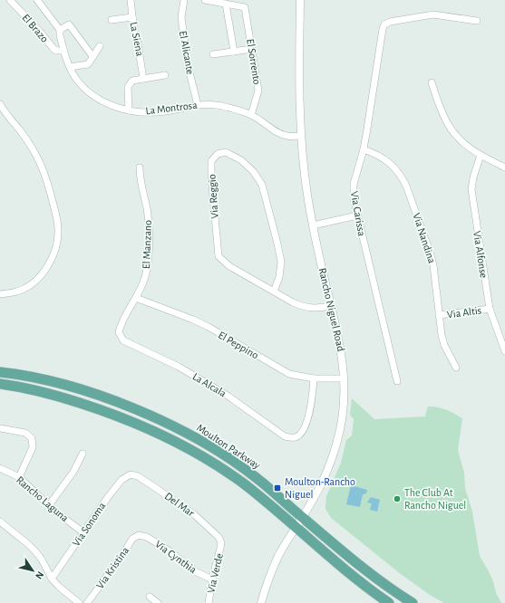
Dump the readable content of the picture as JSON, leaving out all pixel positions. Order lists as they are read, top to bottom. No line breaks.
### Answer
{"streets":{"main road":["Moulton Parkway"],"street":["El Brazo","La Siena","El Alicante","El Sorrento","La Montrosa","Via Reggio","Via Carissa","Via Nandina","El Manzano","Via Alfonse","Rancho Niguel Road","Via Altis","El Peppino","La Alcala","Rancho Laguna","Del Mar","Via Sonoma","Via Cynthia","Via Kristina","Via Verde"]},"crossings":[["El Brazo","La Montrosa"],["El Alicante","La Montrosa"],["El Sorrento","La Montrosa"],["La Montrosa","Rancho Niguel Road"],["Via Reggio","Rancho Niguel Road"],["Via Carissa","Via Nandina"],["Via Nandina","Via Altis"],["El Manzano","El Peppino"],["El Manzano","La Alcala"],["Via Alfonse","Via Altis"],["Rancho Niguel Road","El Peppino"],["Rancho Niguel Road","Moulton Parkway"],["El Peppino","La Alcala"],["Rancho Laguna","Via Sonoma"],["Del Mar","Via Sonoma"],["Del Mar","Via Verde"],["Via Cynthia","Via Kristina"],["Via Cynthia","Via Verde"]],"places":{"transit":["Moulton-Rancho Niguel"],"other":["The Club At Rancho Niguel"]},"north":"bottom right"}
